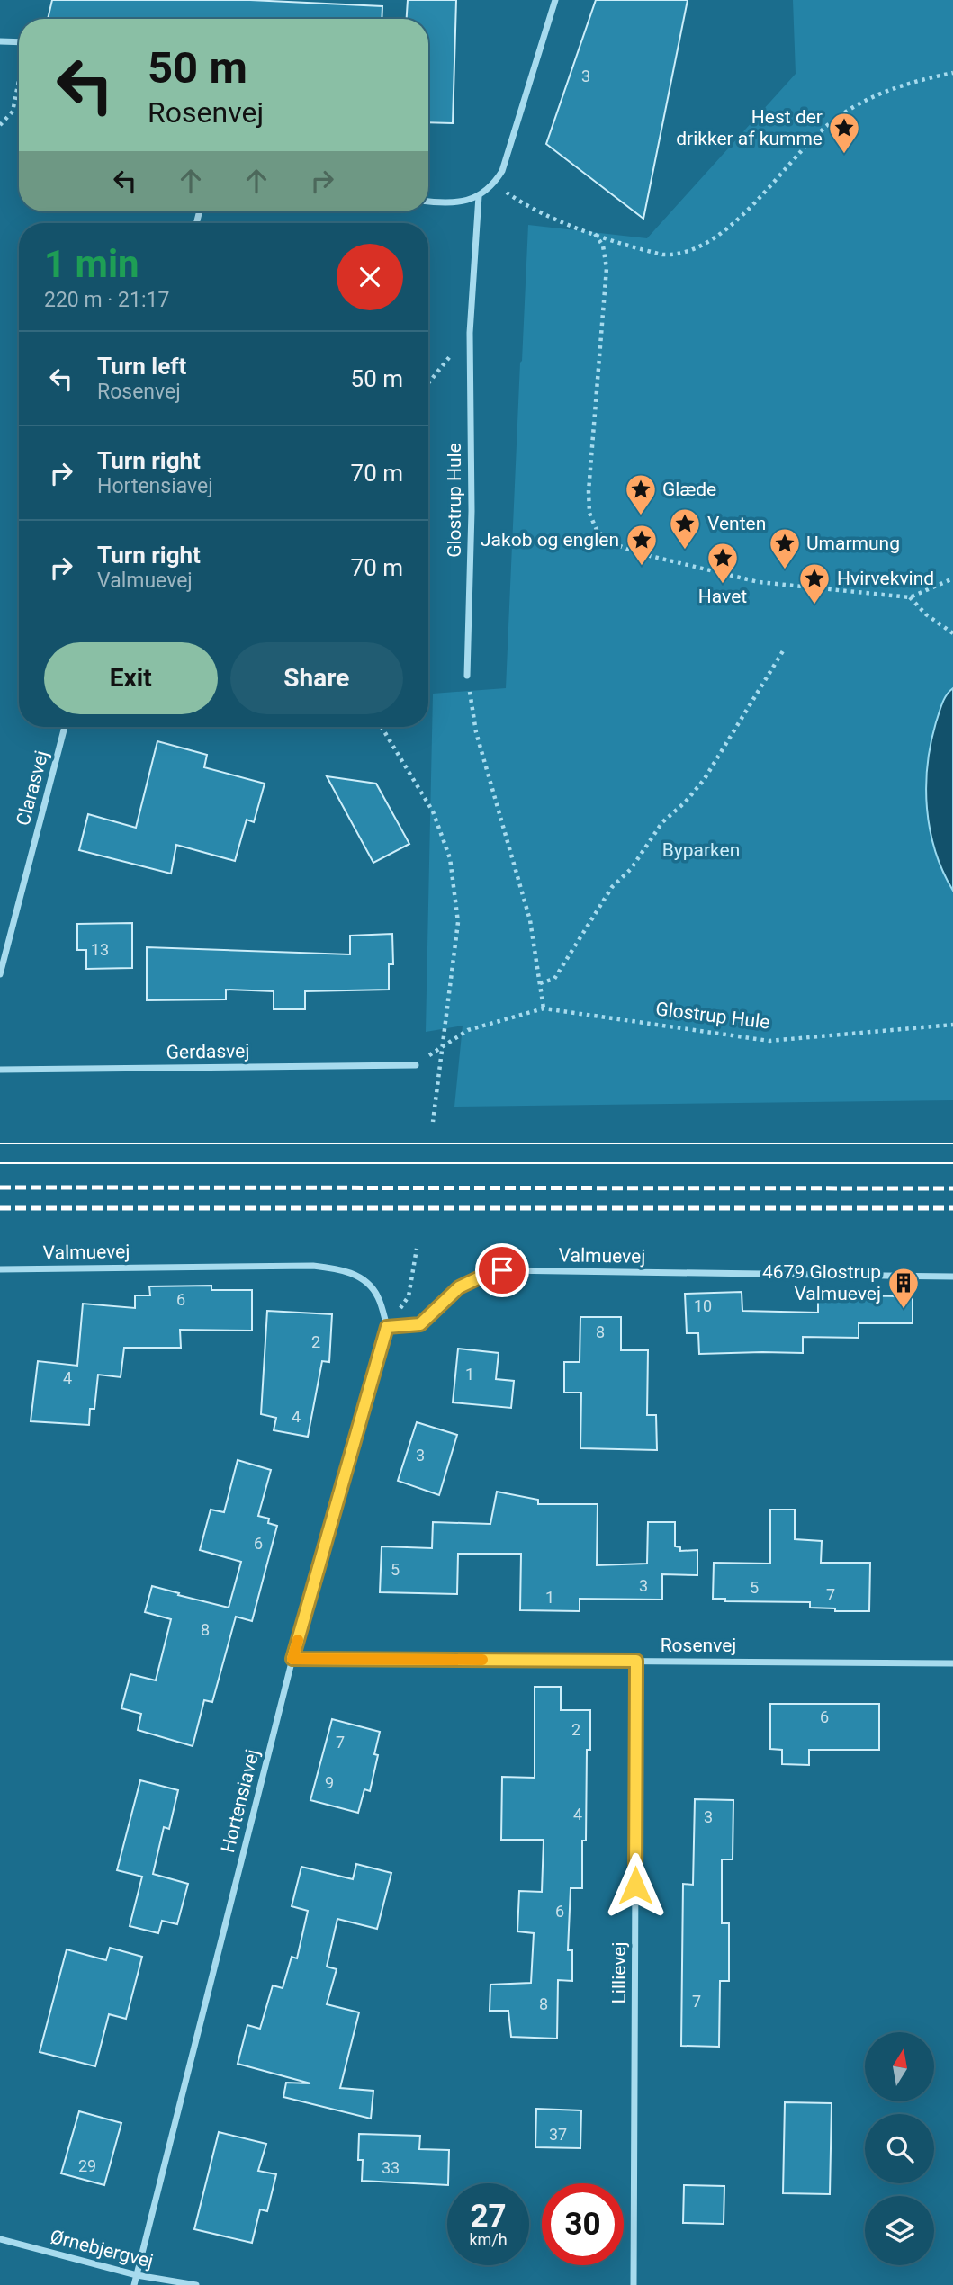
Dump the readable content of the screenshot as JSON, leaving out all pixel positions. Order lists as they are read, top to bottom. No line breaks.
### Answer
{"streets":{"street":["Glostrup Hule","Clarasvej","Gerdasvej","Valmuevej","Rosenvej","Hortensiavej","Lillievej","Ørnebjergvej"]},"crossings":[["Glostrup Hule","Gerdasvej"],["Valmuevej","Hortensiavej"],["Rosenvej","Hortensiavej"],["Rosenvej","Lillievej"],["Hortensiavej","Ørnebjergvej"]],"parks":["Byparken"],"places":{"place":["Hest der drikker af kumme","Glæde","Venten","Jakob og englen","Umarmung","Havet","Hvirvekvind"],"building":["4679 Glostrup Valmuevej"]},"house_numbers":["3","13","6","10","8","2","1","4","4","3","6","5","3","5","7","1","8","6","2","7","9","4","3","6","7","8","37","29","33"],"north":"top","page":{"turn":["50 m","Rosenvej"],"heading":["1 min","220 m · 21:17"],"list":[{"name":"Turn left","note":"Rosenvej","value":"50 m"},{"name":"Turn right","note":"Hortensiavej","value":"70 m"},{"name":"Turn right","note":"Valmuevej","value":"70 m"}],"buttons":["Exit","Share"],"speed":"27 km/h","limit":"30"}}
